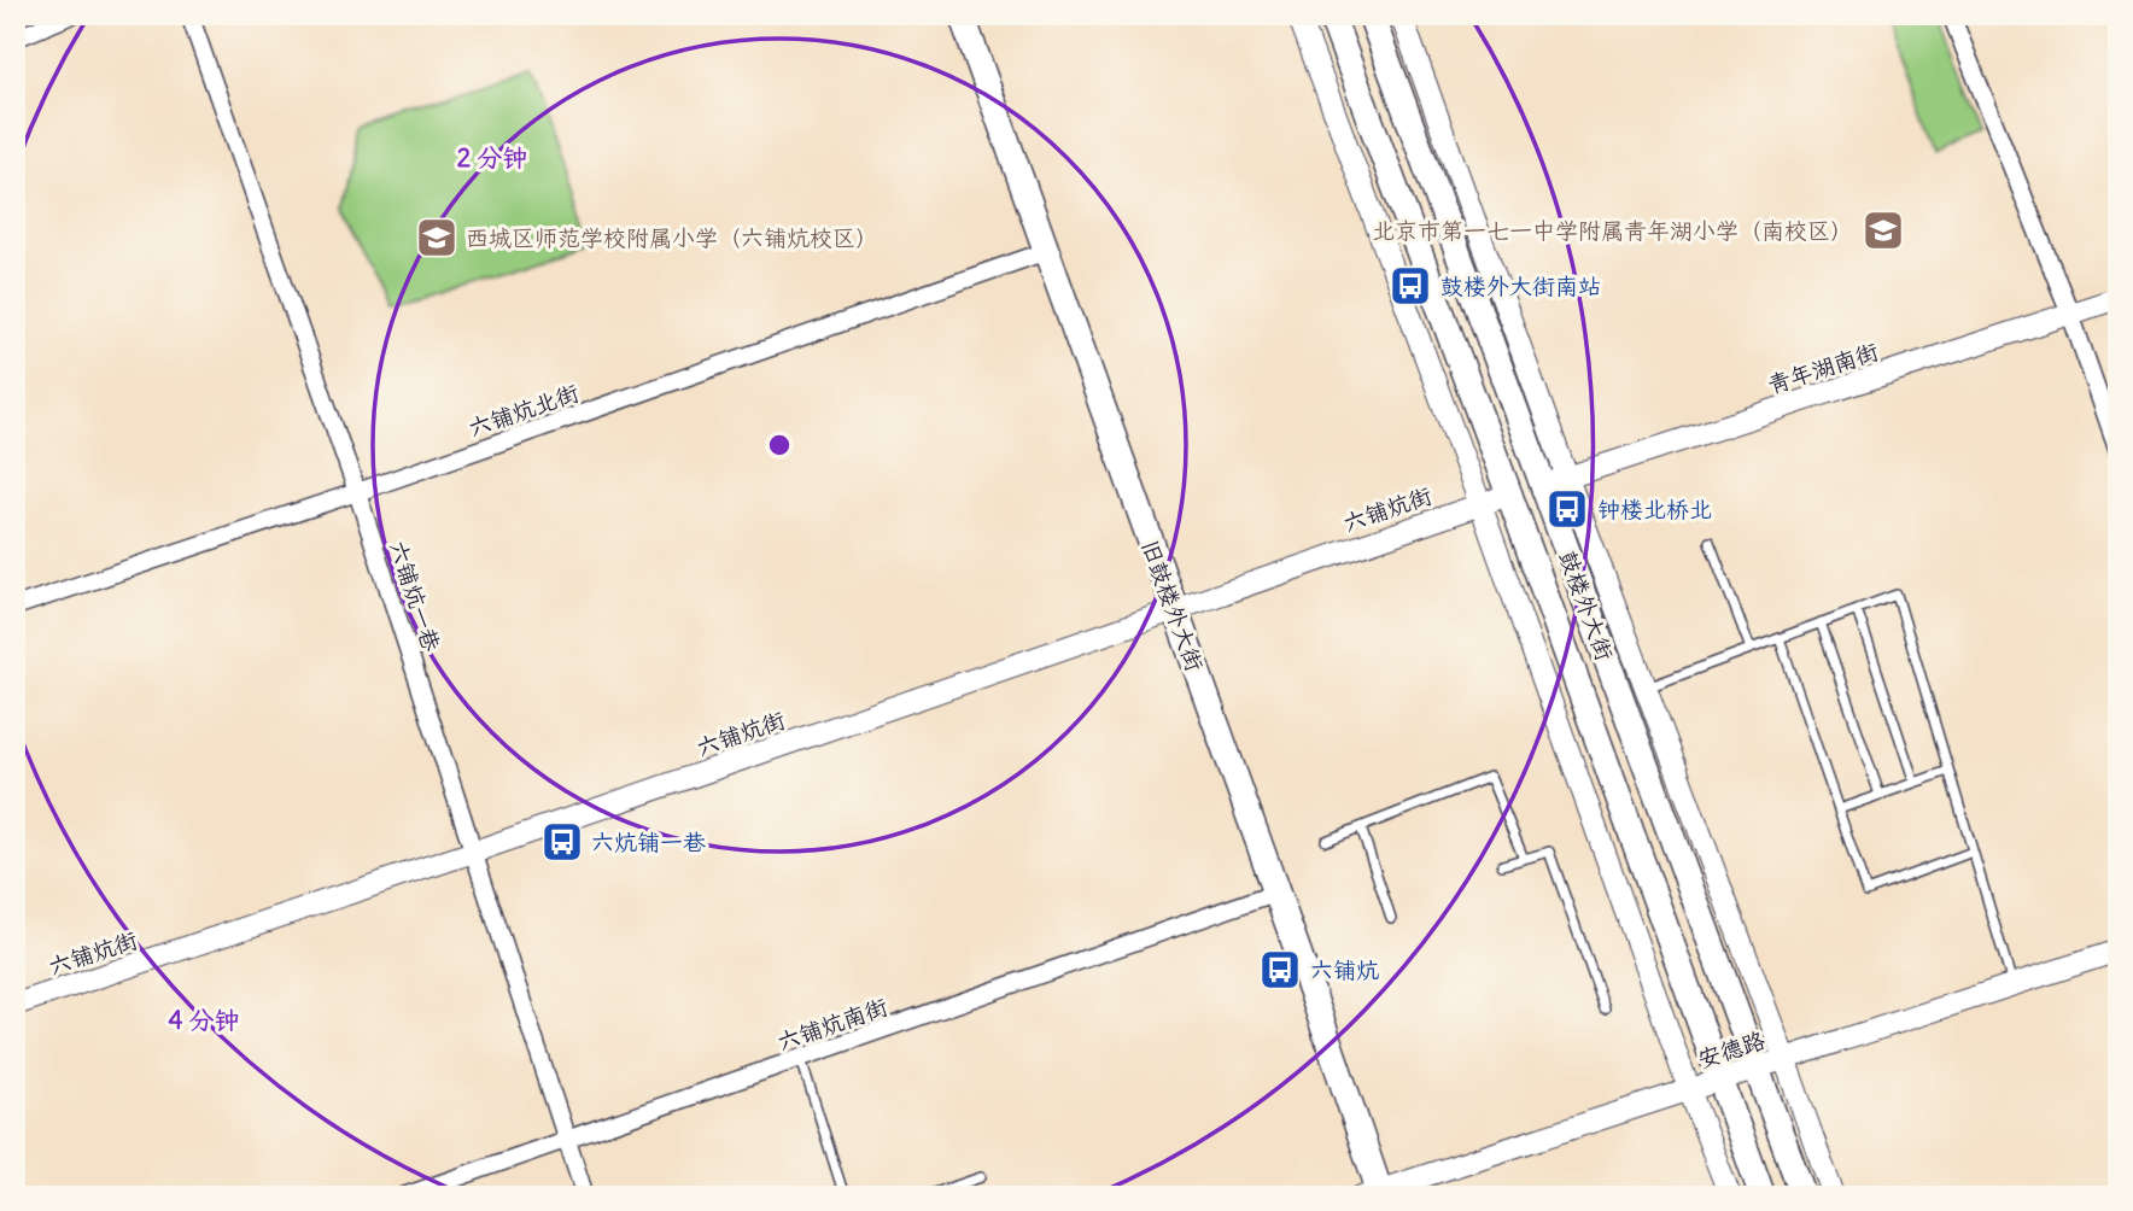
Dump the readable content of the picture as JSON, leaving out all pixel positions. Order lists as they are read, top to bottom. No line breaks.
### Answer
{"streets":{"main road":["旧鼓楼外大街","鼓楼外大街"],"street":["青年湖南街","六铺炕北街","六铺炕街","六铺炕一巷","六铺炕南街","安德路"]},"crossings":[["青年湖南街","鼓楼外大街"],["六铺炕北街","六铺炕一巷"],["六铺炕北街","旧鼓楼外大街"],["六铺炕街","六铺炕一巷"],["六铺炕街","旧鼓楼外大街"],["六铺炕街","鼓楼外大街"],["六铺炕一巷","六铺炕南街"],["旧鼓楼外大街","六铺炕南街"],["旧鼓楼外大街","安德路"],["鼓楼外大街","安德路"]],"places":{"school or university":["北京市第一七一中学附属青年湖小学（南校区）","西城区师范学校附属小学（六铺炕校区）"],"bus stop":["鼓楼外大街南站","钟楼北桥北","六炕铺一巷","六铺炕"]},"rings":["2 分钟","4 分钟"]}
